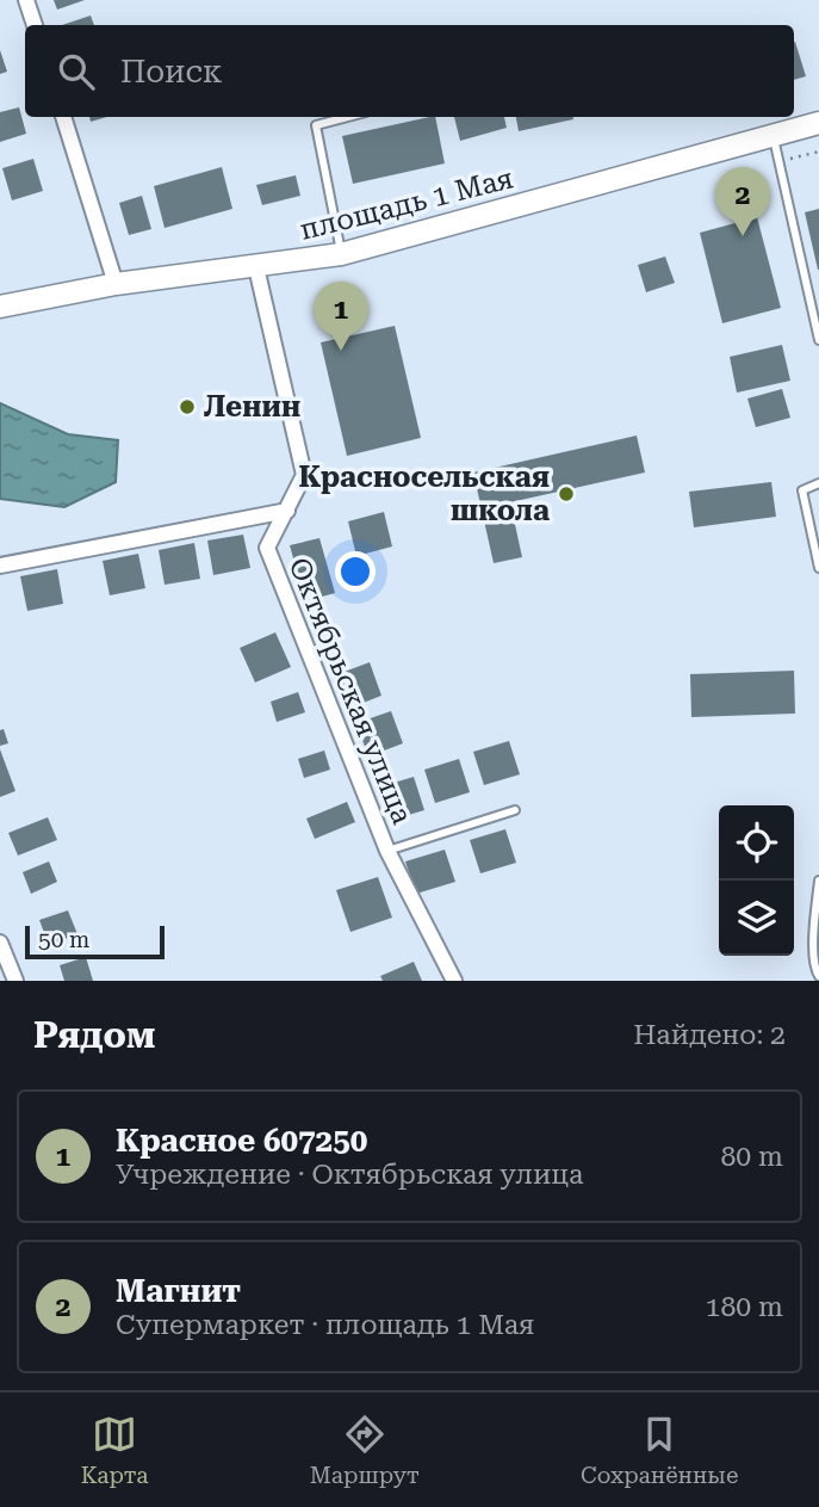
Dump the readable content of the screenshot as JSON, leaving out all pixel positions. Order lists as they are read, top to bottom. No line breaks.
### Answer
{"streets":{"street":["площадь 1 Мая","Октябрьская улица"]},"crossings":[["площадь 1 Мая","Октябрьская улица"]],"places":["Ленин","Красносельская школа"],"scale_bar":"50 m","page":{"search":"Поиск","pins":["2","1"],"scale":"50 m","heading":["Рядом","Найдено: 2"],"list":[{"mark":"1","name":"Красное 607250","note":"Учреждение · Октябрьская улица","value":"80 m"},{"mark":"2","name":"Магнит","note":"Супермаркет · площадь 1 Мая","value":"180 m"}],"nav":["Карта","Маршрут","Сохранённые"]}}
